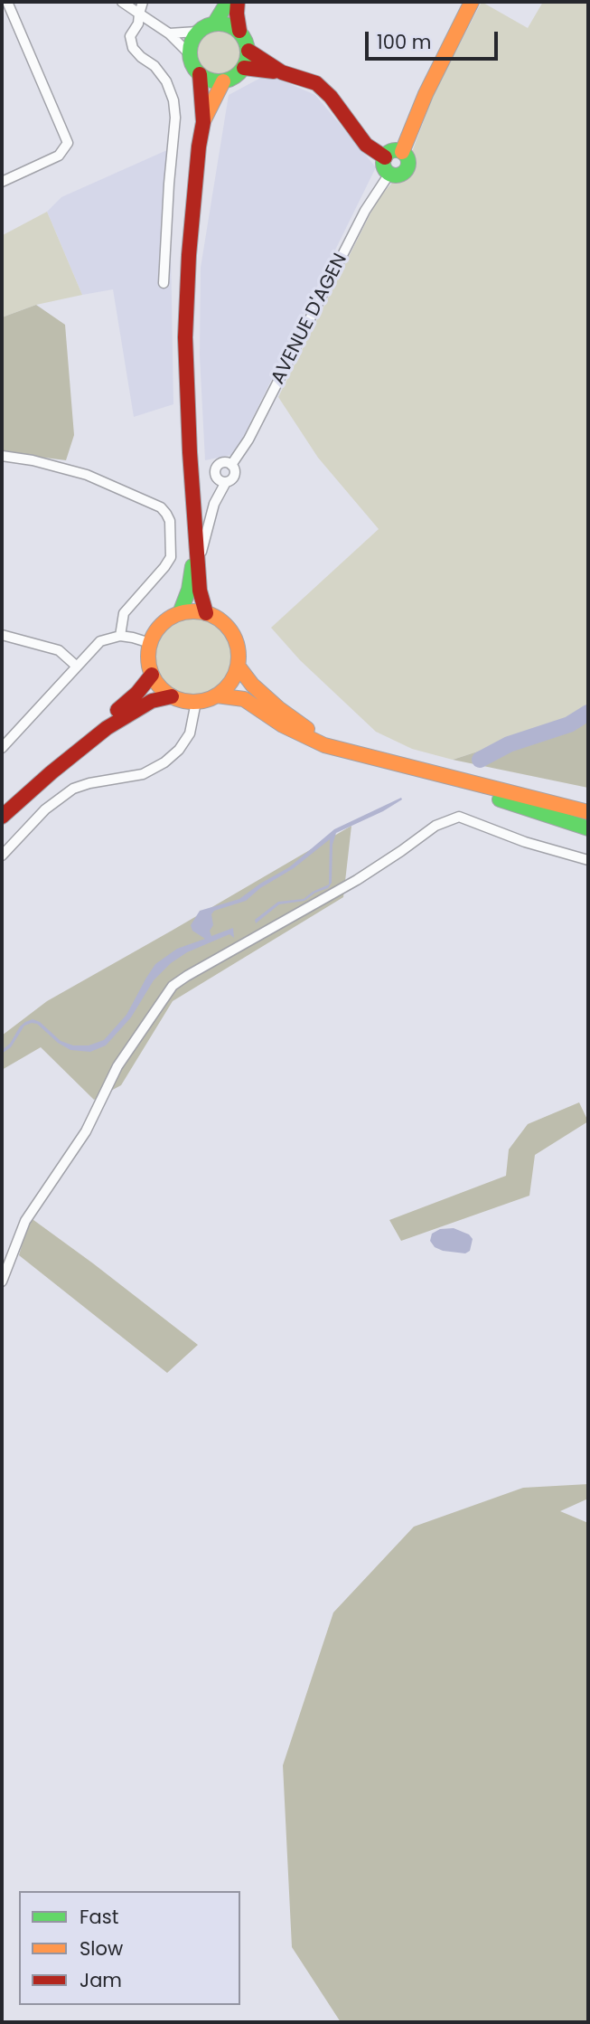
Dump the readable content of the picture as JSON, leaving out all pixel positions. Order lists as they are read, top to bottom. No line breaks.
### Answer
{"streets":{"street":["AVENUE D'AGEN"]},"legend":["Fast","Slow","Jam"],"scale_bar":"100 m"}
